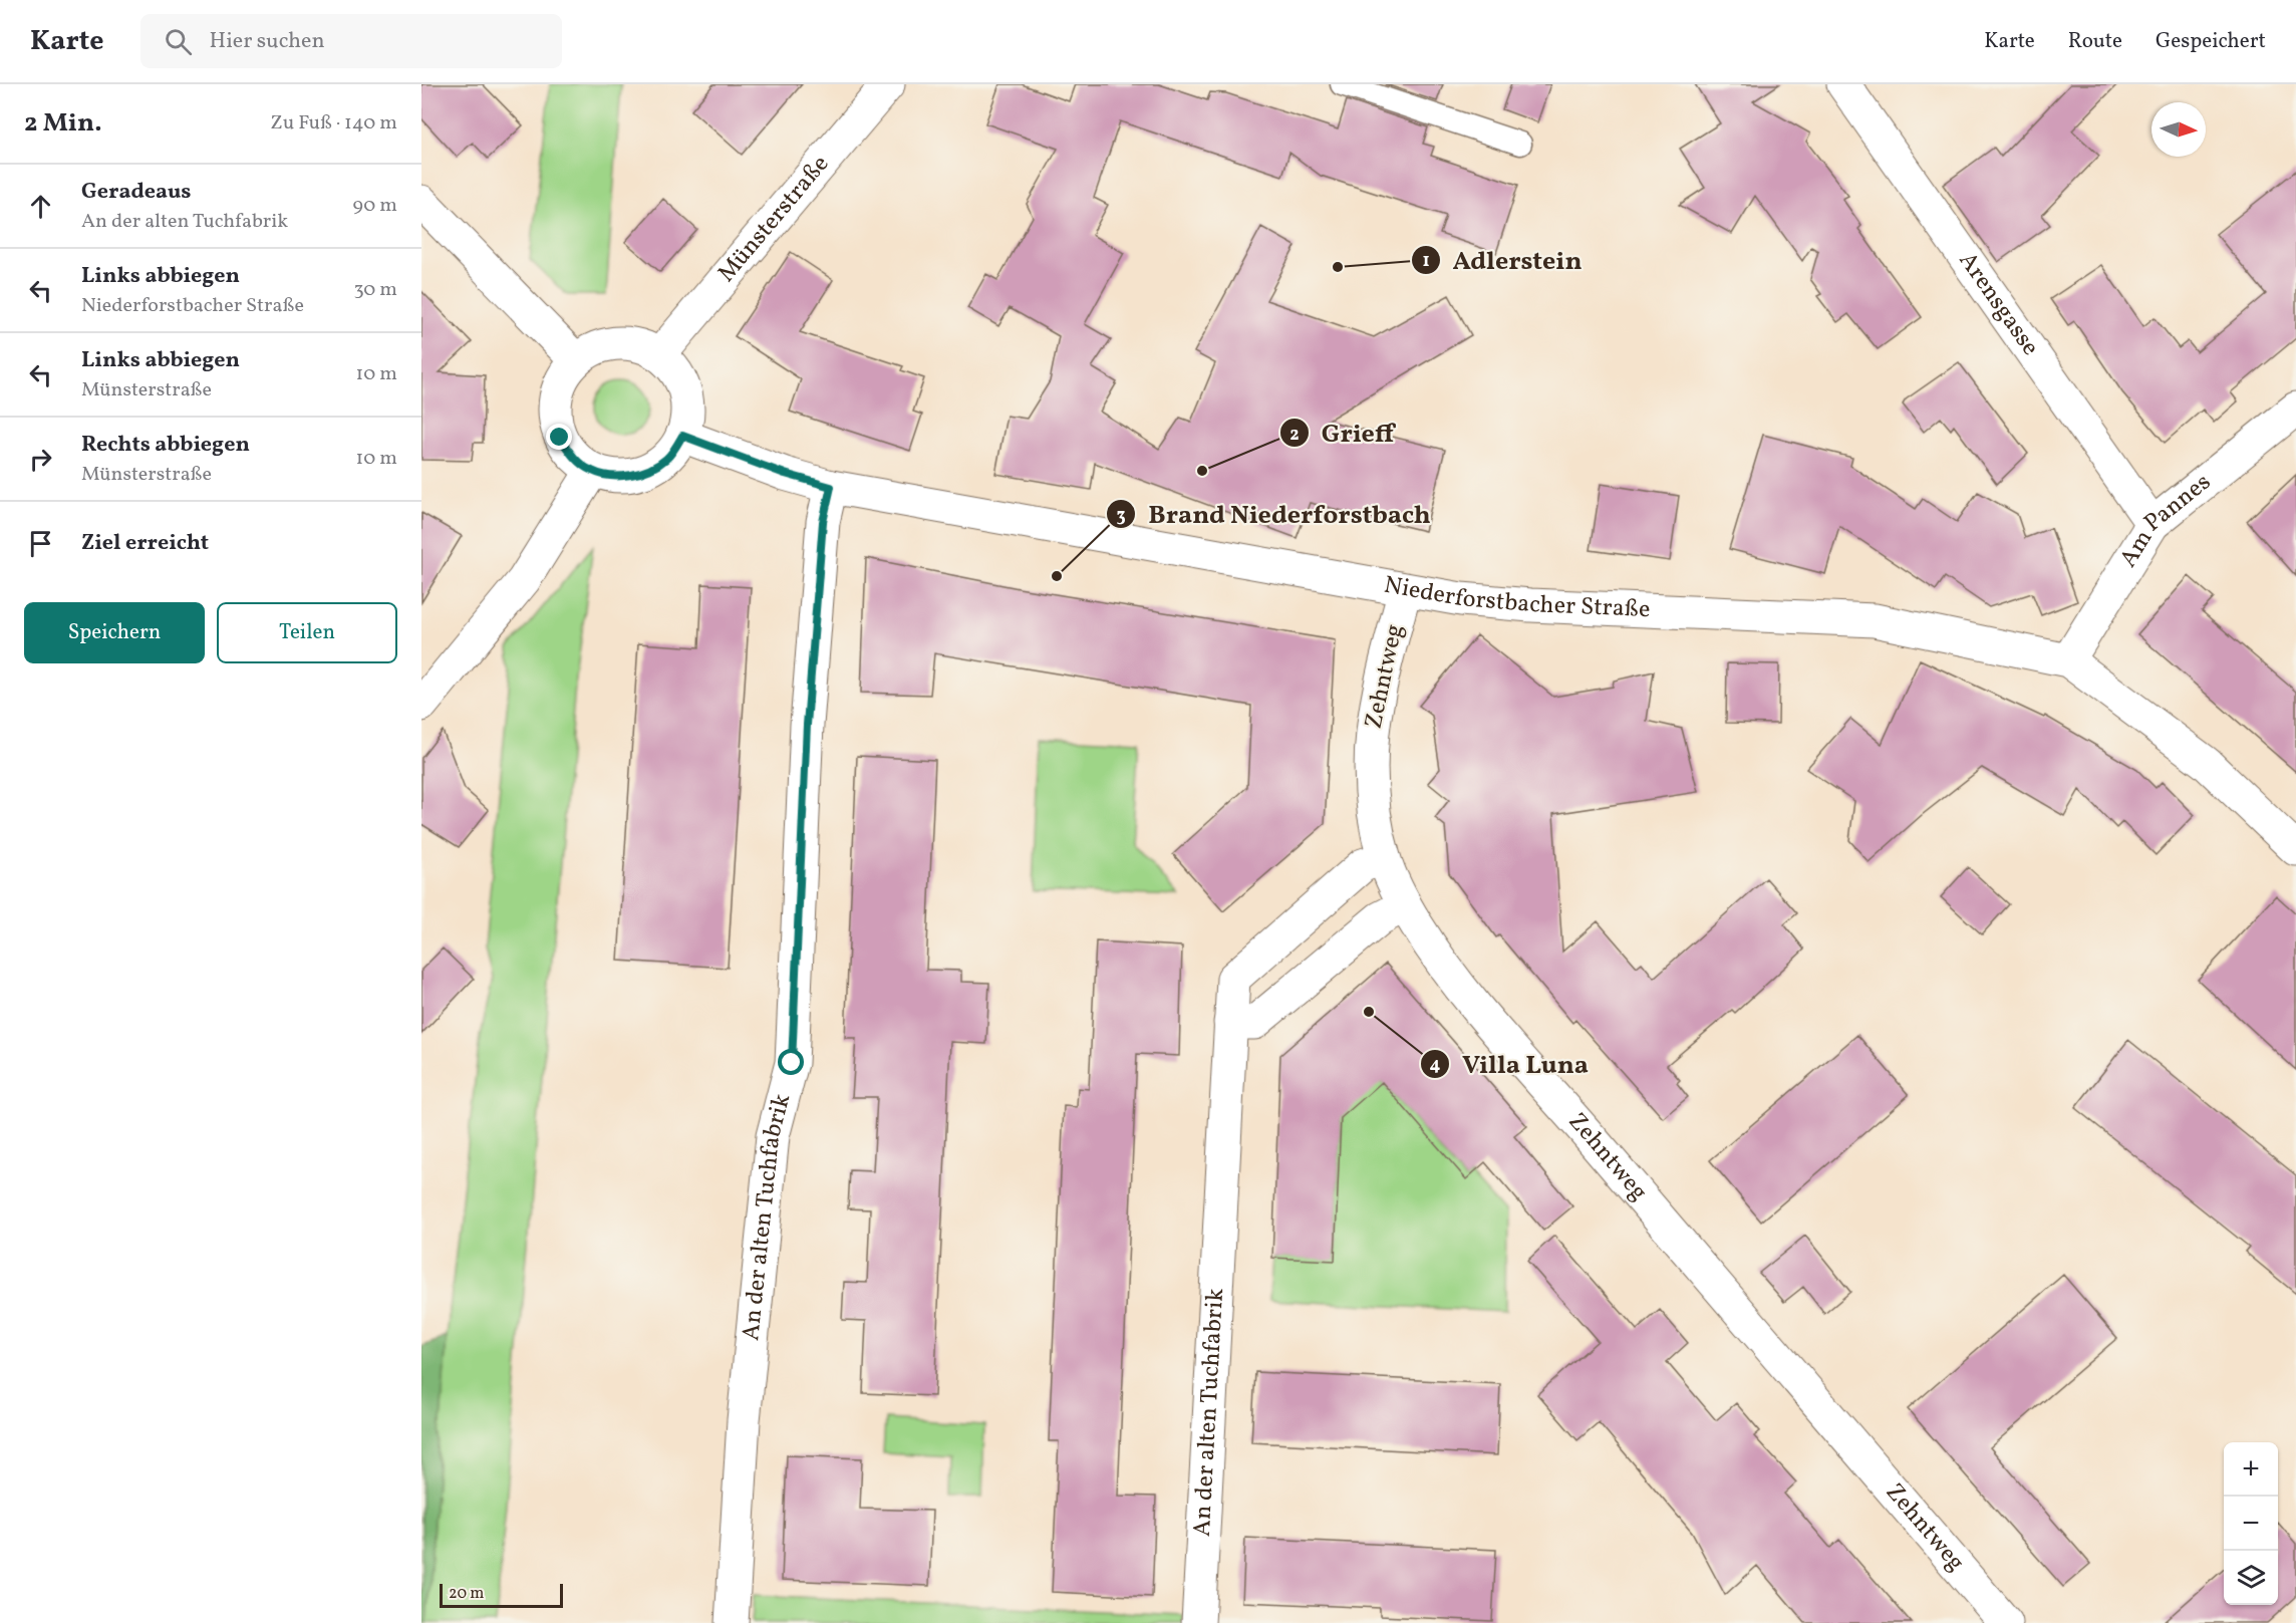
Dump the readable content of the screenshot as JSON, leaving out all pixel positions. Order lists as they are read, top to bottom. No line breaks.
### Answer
{"streets":{"street":["Münsterstraße","Arensgasse","Am Pannes","Niederforstbacher Straße","Zehntweg","An der alten Tuchfabrik"]},"crossings":[["Münsterstraße","Niederforstbacher Straße"],["Arensgasse","Am Pannes"],["Am Pannes","Niederforstbacher Straße"],["Niederforstbacher Straße","Zehntweg"],["Niederforstbacher Straße","An der alten Tuchfabrik"],["Zehntweg","An der alten Tuchfabrik"]],"places":["Adlerstein","Grieff","Brand Niederforstbach","Villa Luna"],"scale_bar":"20 m","north":"right","page":{"header":"Karte","search":"Hier suchen","nav":["Karte","Route","Gespeichert"],"heading":["2 Min.","Zu Fuß · 140 m"],"list":[["Geradeaus","An der alten Tuchfabrik","90 m"],["Links abbiegen","Niederforstbacher Straße","30 m"],["Links abbiegen","Münsterstraße","10 m"],["Rechts abbiegen","Münsterstraße","10 m"],"Ziel erreicht"],"buttons":["Speichern","Teilen"],"map_buttons":["+","−"],"scale":"20 m"}}
